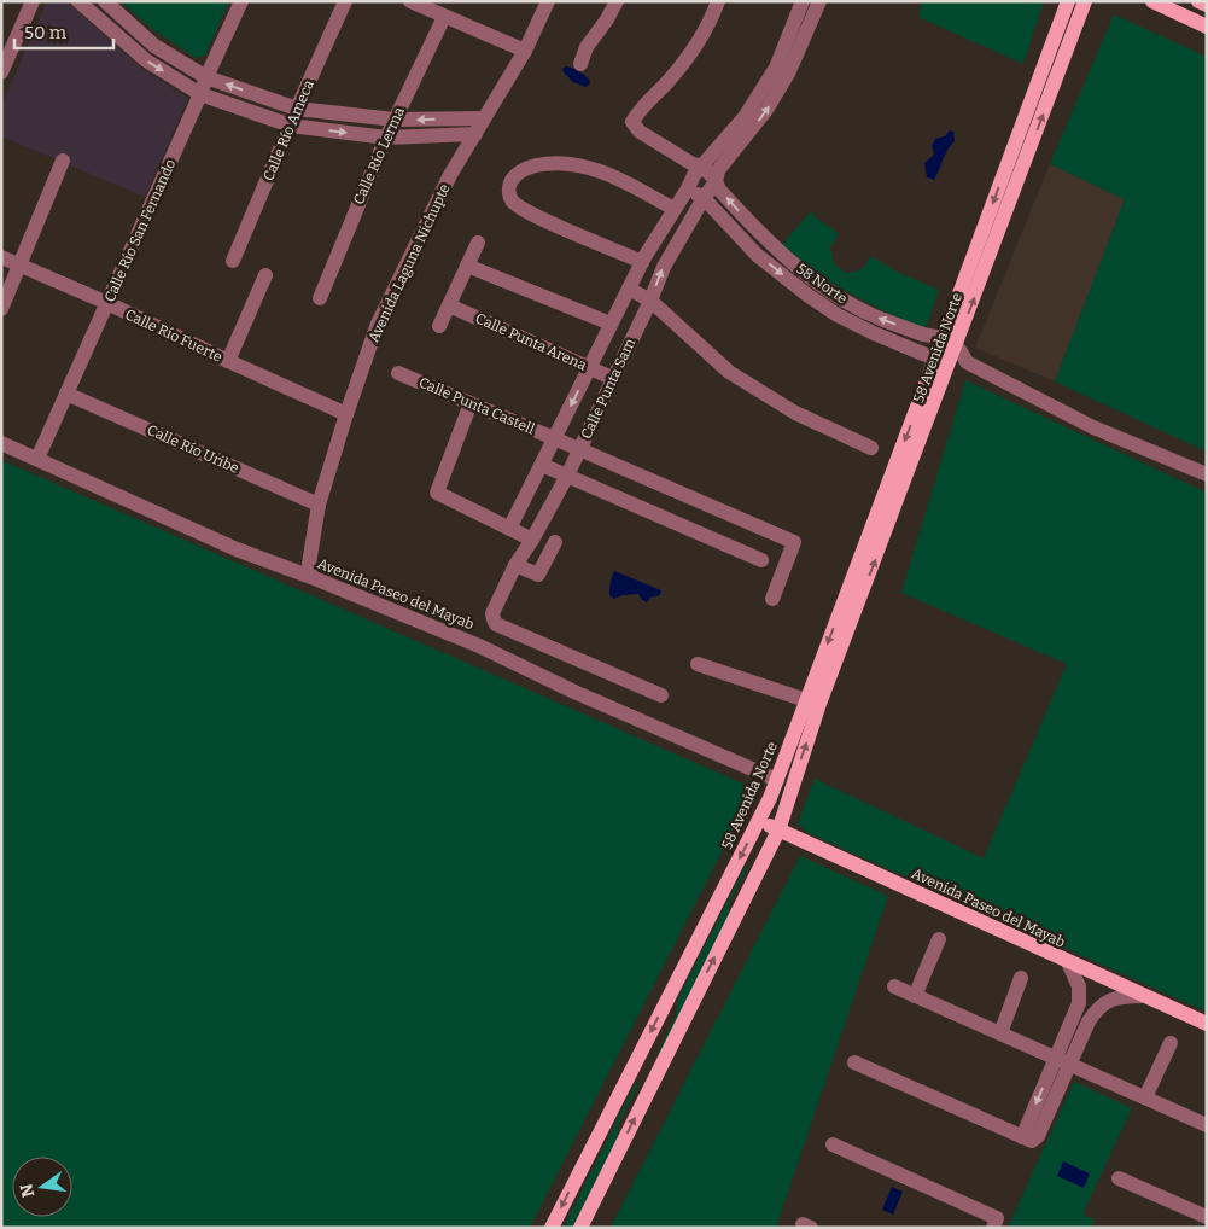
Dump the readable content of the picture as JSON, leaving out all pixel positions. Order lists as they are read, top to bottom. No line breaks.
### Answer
{"streets":{"main road":["58 Avenida Norte","Avenida Paseo del Mayab"],"street":["Calle Río Ameca","Calle Río Lerma","Calle Río San Fernando","Avenida Laguna Nichupte","58 Norte","Calle Río Fuerte","Calle Punta Arena","Calle Punta Sam","Calle Punta Castell","Calle Río Uribe"]},"crossings":[["Calle Río San Fernando","Calle Río Fuerte"],["Calle Río San Fernando","Calle Río Uribe"],["Calle Río San Fernando","Avenida Paseo del Mayab"],["Avenida Laguna Nichupte","Calle Río Fuerte"],["Avenida Laguna Nichupte","Calle Río Uribe"],["Avenida Laguna Nichupte","Avenida Paseo del Mayab"],["58 Norte","58 Avenida Norte"],["58 Norte","Calle Punta Sam"],["Calle Punta Arena","Calle Punta Sam"],["58 Avenida Norte","Avenida Paseo del Mayab"],["Calle Punta Sam","Calle Punta Castell"]],"scale_bar":"50 m","north":"left"}
